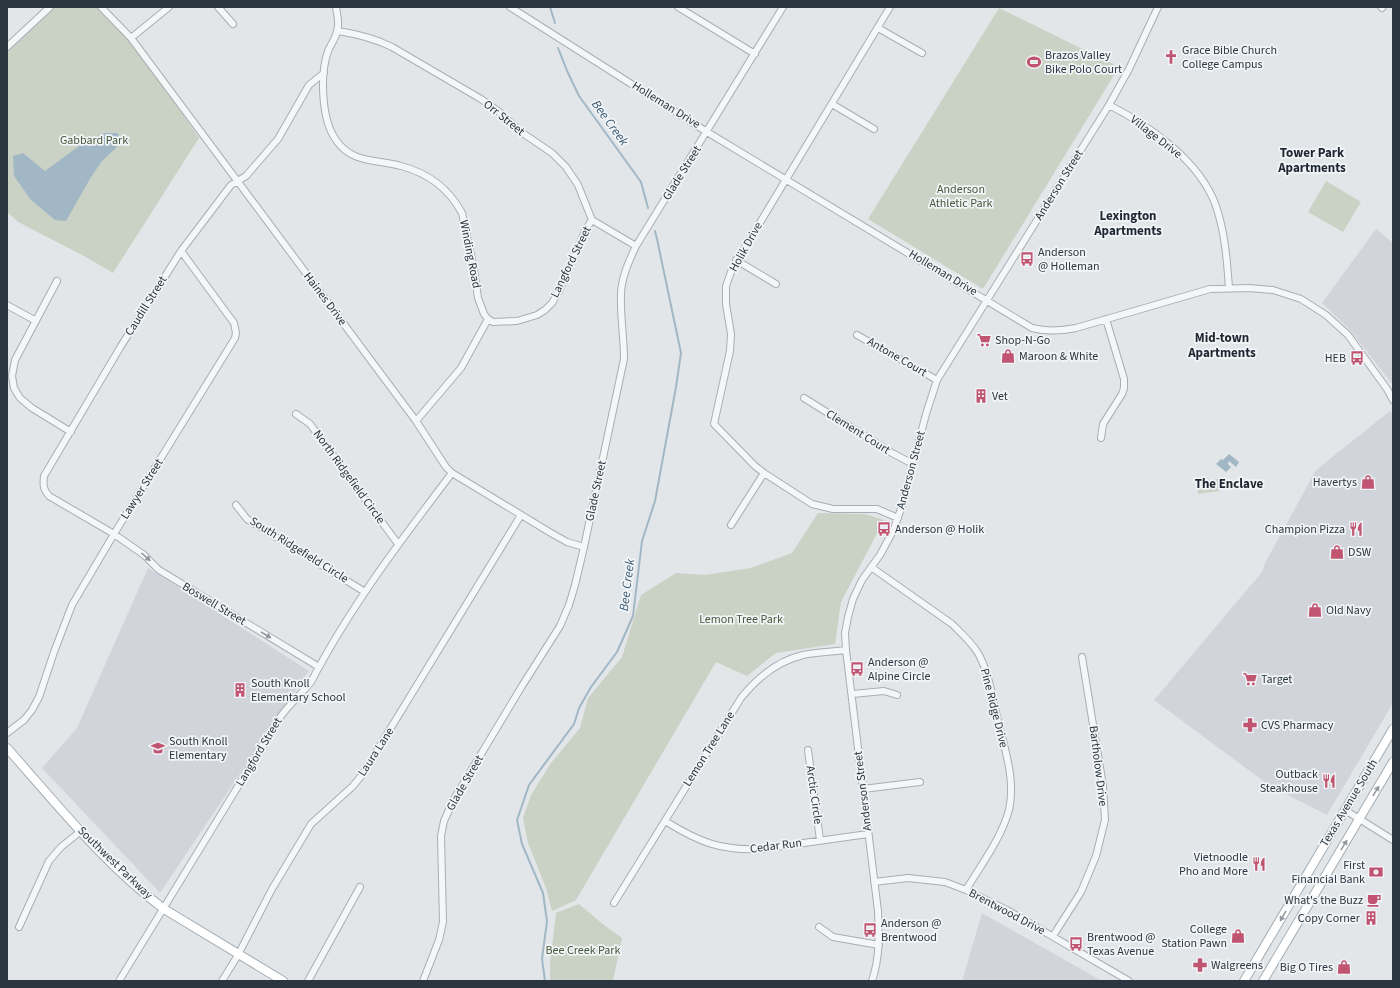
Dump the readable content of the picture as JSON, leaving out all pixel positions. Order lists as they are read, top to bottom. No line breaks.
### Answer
{"streets":{"main road":["Texas Avenue South","Southwest Parkway"],"street":["Holleman Drive","Orr Street","Village Drive","Glade Street","Anderson Street","Holik Drive","Winding Road","Langford Street","Haines Drive","Caudill Street","Antone Court","Clement Court","North Ridgefield Circle","Lawyer Street","South Ridgefield Circle","Boswell Street","Pine Ridge Drive","Lemon Tree Lane","Laura Lane","Bartholow Drive","Arctic Circle","Cedar Run","Brentwood Drive"]},"crossings":[["Holleman Drive","Village Drive"],["Holleman Drive","Glade Street"],["Holleman Drive","Anderson Street"],["Holleman Drive","Holik Drive"],["Orr Street","Winding Road"],["Orr Street","Langford Street"],["Village Drive","Anderson Street"],["Glade Street","Haines Drive"],["Anderson Street","Holik Drive"],["Anderson Street","Antone Court"],["Anderson Street","Clement Court"],["Anderson Street","Pine Ridge Drive"],["Anderson Street","Lemon Tree Lane"],["Anderson Street","Cedar Run"],["Anderson Street","Brentwood Drive"],["Winding Road","Langford Street"],["Winding Road","Caudill Street"],["Langford Street","Haines Drive"],["Langford Street","North Ridgefield Circle"],["Langford Street","South Ridgefield Circle"],["Langford Street","Boswell Street"],["Langford Street","Southwest Parkway"],["Haines Drive","Caudill Street"],["Haines Drive","Laura Lane"],["Caudill Street","Lawyer Street"],["Caudill Street","Boswell Street"],["Lawyer Street","Boswell Street"],["Pine Ridge Drive","Brentwood Drive"],["Lemon Tree Lane","Cedar Run"],["Laura Lane","Southwest Parkway"],["Bartholow Drive","Brentwood Drive"],["Arctic Circle","Cedar Run"]],"one_way":["Boswell Street"],"districts":["Tower Park Apartments","Lexington Apartments","Mid-town Apartments","The Enclave"],"water":["Bee Creek"],"parks":["Gabbard Park","Anderson Athletic Park","Lemon Tree Park","Bee Creek Park"],"places":{"church":["Grace Bible Church College Campus"],"sports":["Brazos Valley Bike Polo Court"],"bus stop":["Anderson @ Holleman","HEB","Anderson @ Holik","Anderson @ Alpine Circle","Anderson @ Brentwood","Brentwood @ Texas Avenue"],"supermarket":["Shop-N-Go","Target"],"shop":["Maroon & White","Havertys","DSW","Old Navy","College Station Pawn","Big O Tires"],"building":["Vet","South Knoll Elementary School","Copy Corner"],"restaurant":["Champion Pizza","Outback Steakhouse","Vietnoodle Pho and More"],"pharmacy":["CVS Pharmacy","Walgreens"],"school or university":["South Knoll Elementary"],"bank":["First Financial Bank"],"cafe":["What's the Buzz"]}}
